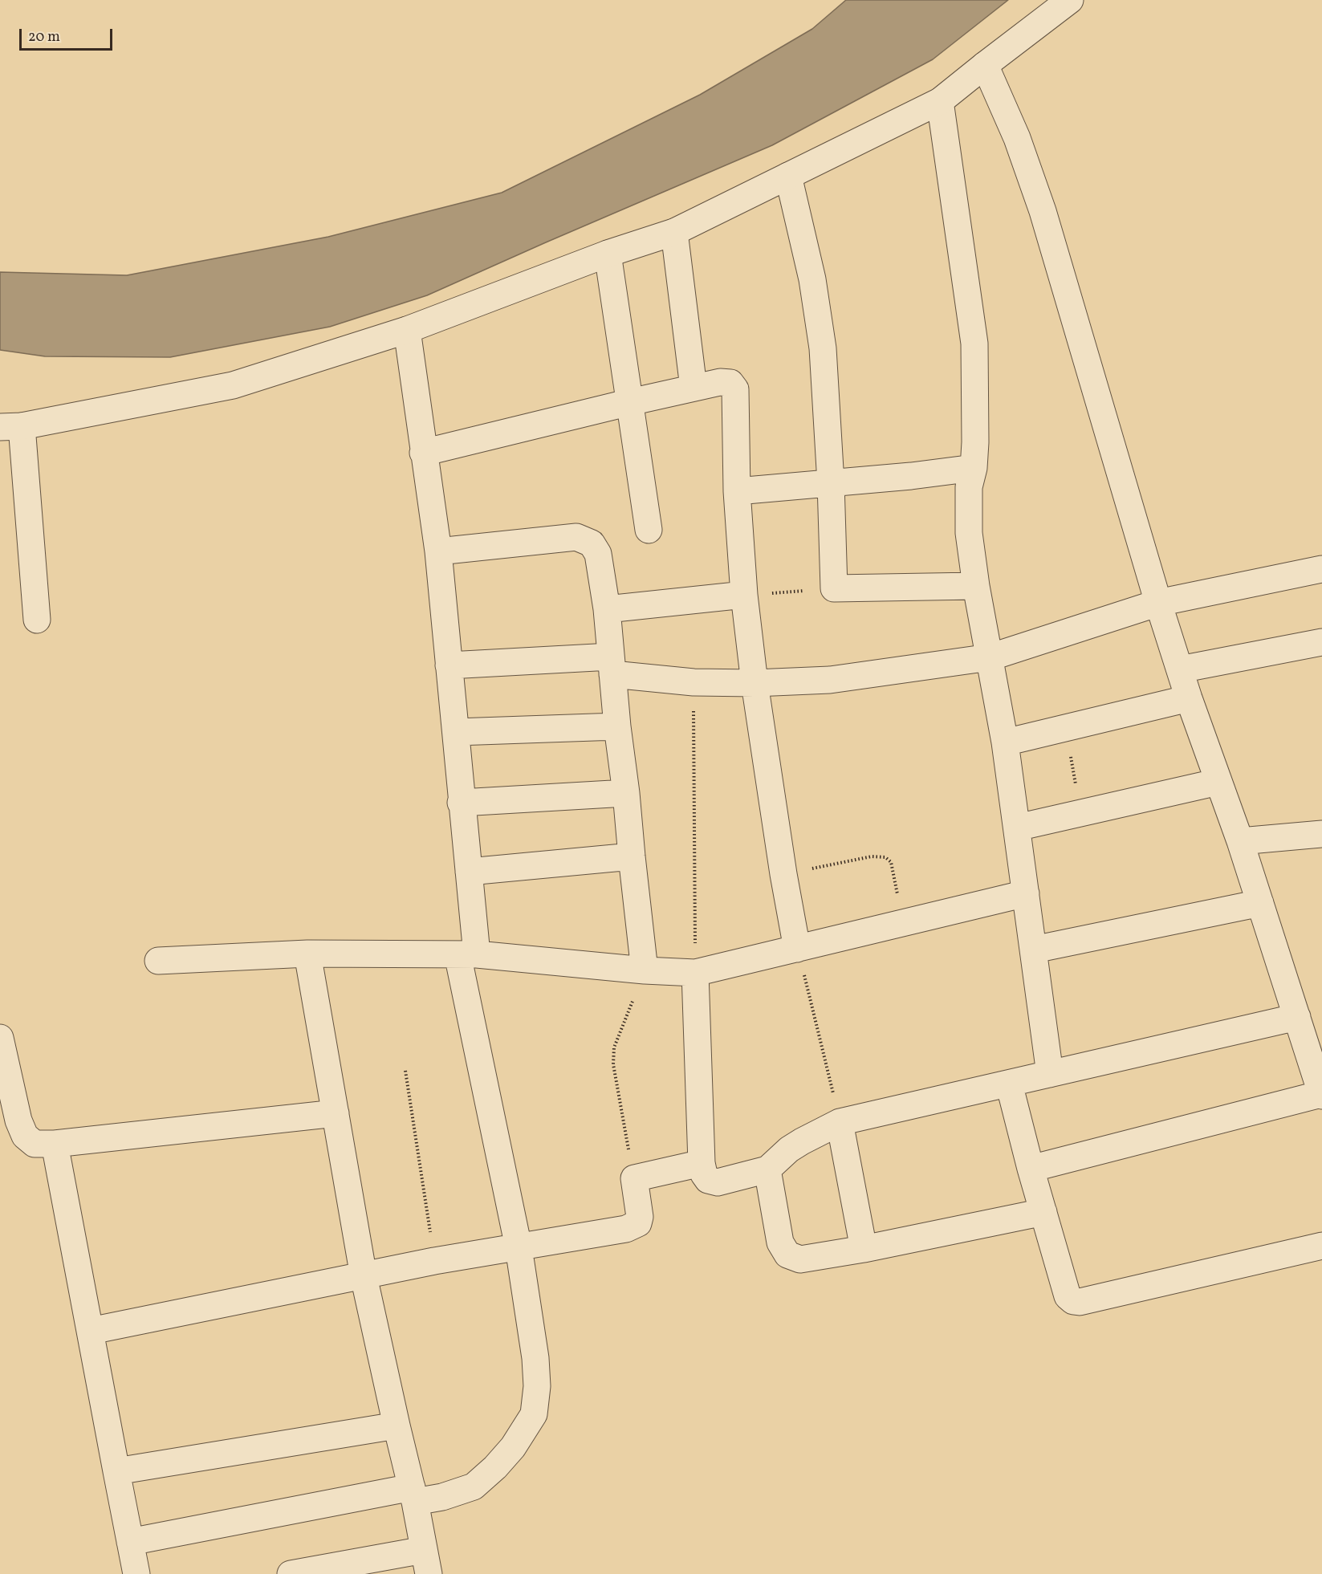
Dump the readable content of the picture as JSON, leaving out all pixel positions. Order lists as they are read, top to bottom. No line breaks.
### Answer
{"scale_bar":"20 m"}
